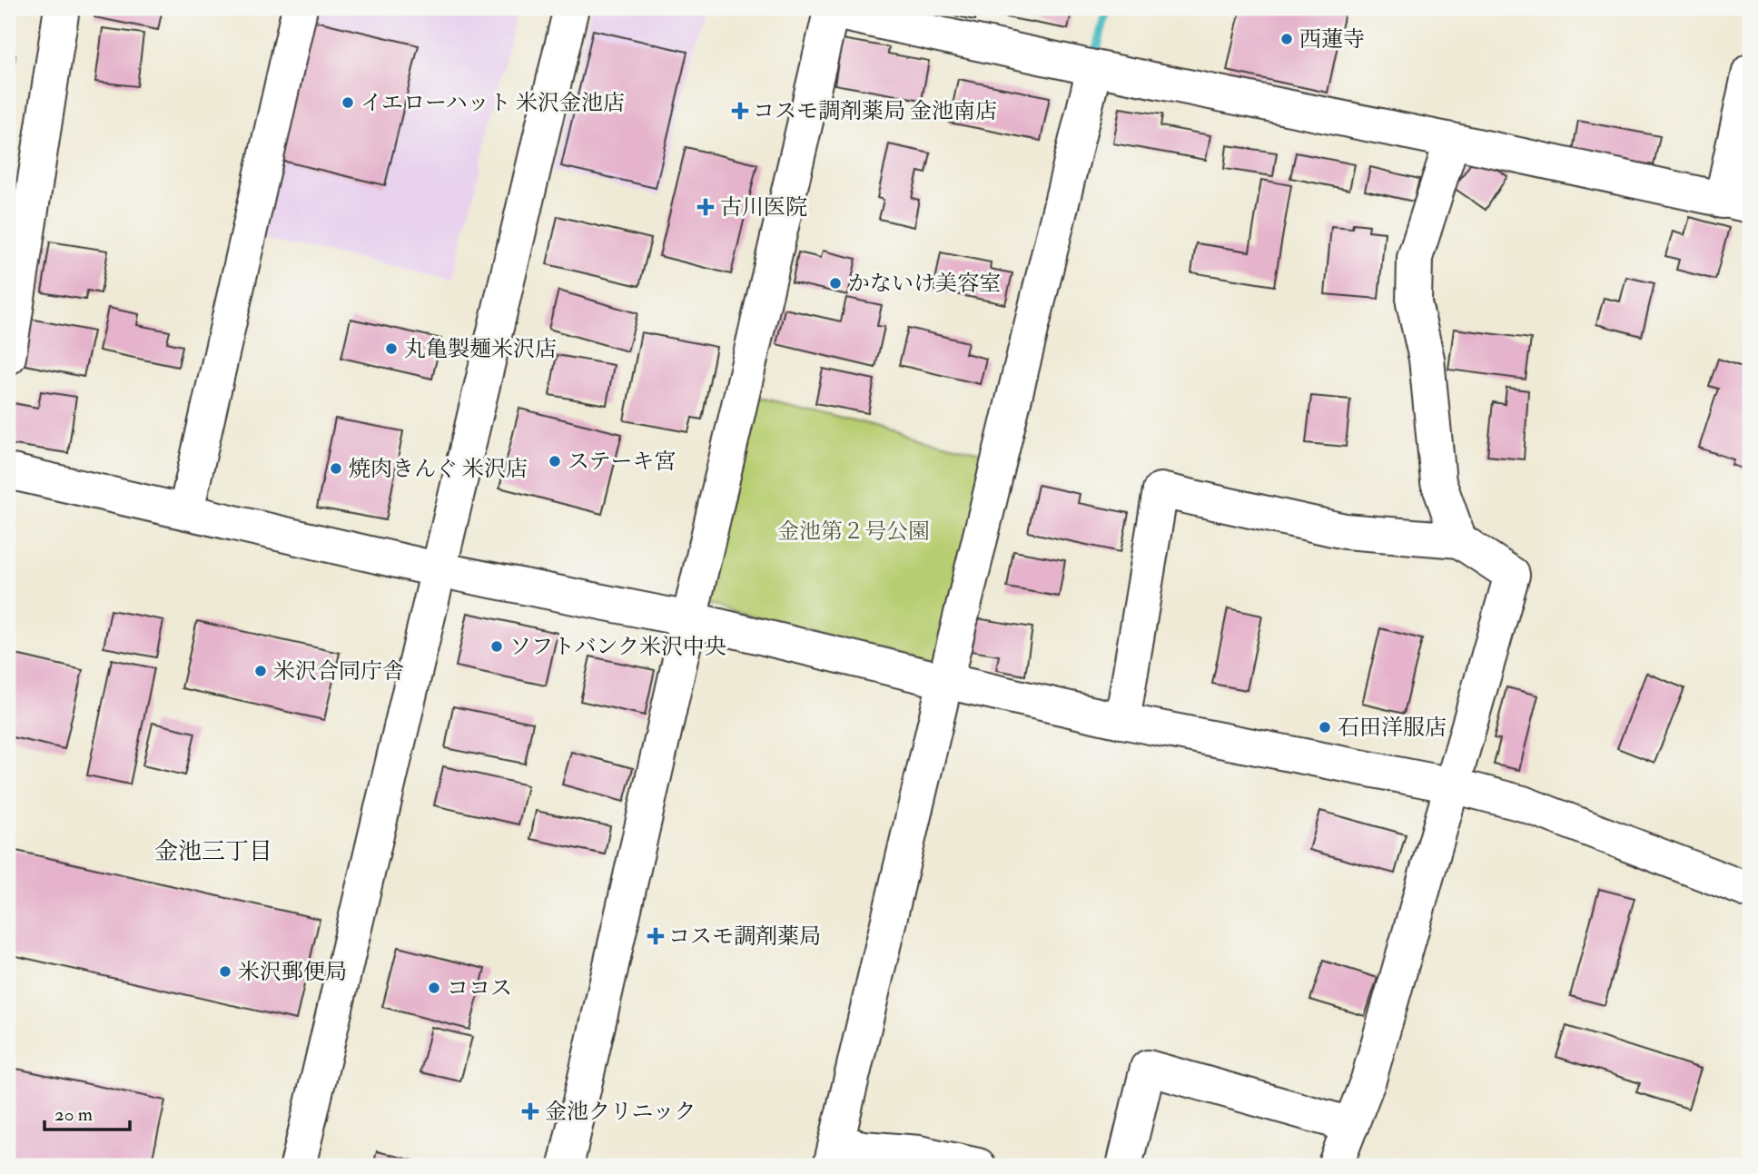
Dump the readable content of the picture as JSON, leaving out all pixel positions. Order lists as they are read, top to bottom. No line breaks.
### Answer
{"districts":["金池三丁目"],"parks":["金池第２号公園"],"places":{"other":["西蓮寺","イエローハット 米沢金池店","かないけ美容室","丸亀製麺米沢店","ステーキ宮","焼肉きんぐ 米沢店","ソフトバンク米沢中央","米沢合同庁舎","石田洋服店","米沢郵便局","ココス"],"health":["コスモ調剤薬局 金池南店","古川医院","コスモ調剤薬局","金池クリニック"]},"scale_bar":"20 m"}
